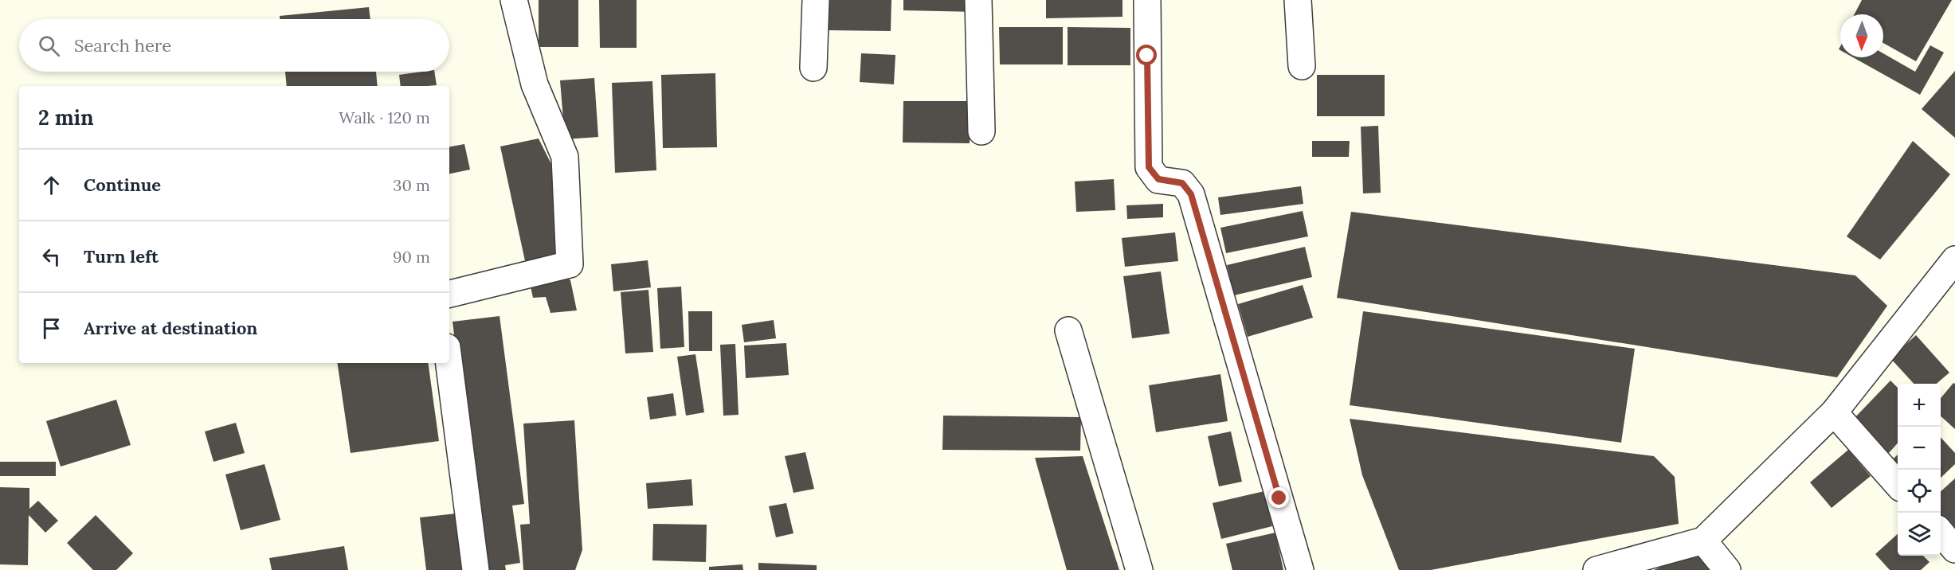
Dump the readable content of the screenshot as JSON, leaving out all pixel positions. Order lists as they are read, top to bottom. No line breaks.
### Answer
{"north":"bottom","page":{"search":"Search here","heading":["2 min","Walk · 120 m"],"list":[["Continue","30 m"],["Turn left","90 m"],"Arrive at destination"],"map_buttons":["+","−"]}}
